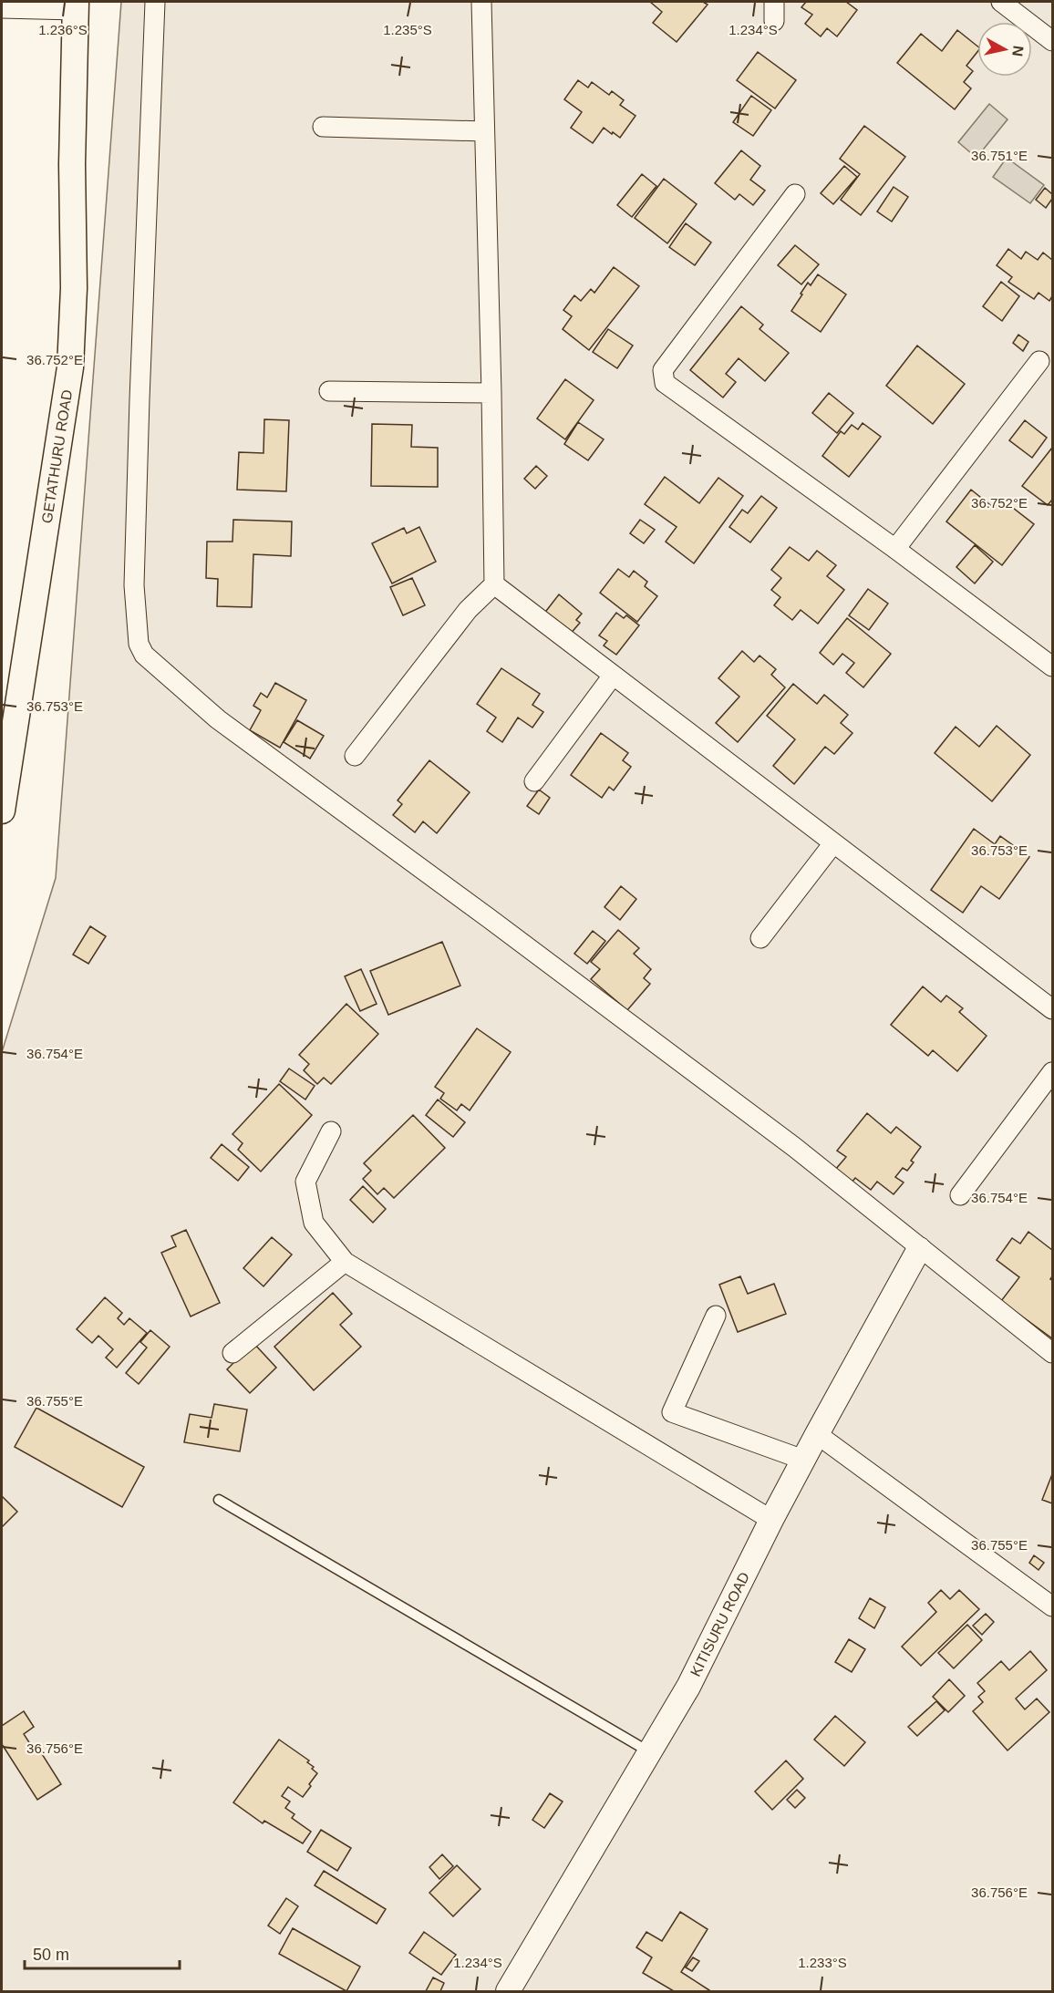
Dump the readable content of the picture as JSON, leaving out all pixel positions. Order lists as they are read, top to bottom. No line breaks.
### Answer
{"streets":{"main road":["GETATHURU ROAD"],"street":["KITISURU ROAD"]},"scale_bar":"50 m","north":"right","coordinates":["1.236°S","1.235°S","1.234°S","36.751°E","36.752°E","36.753°E","36.754°E","36.755°E","36.756°E","1.233°S"]}
